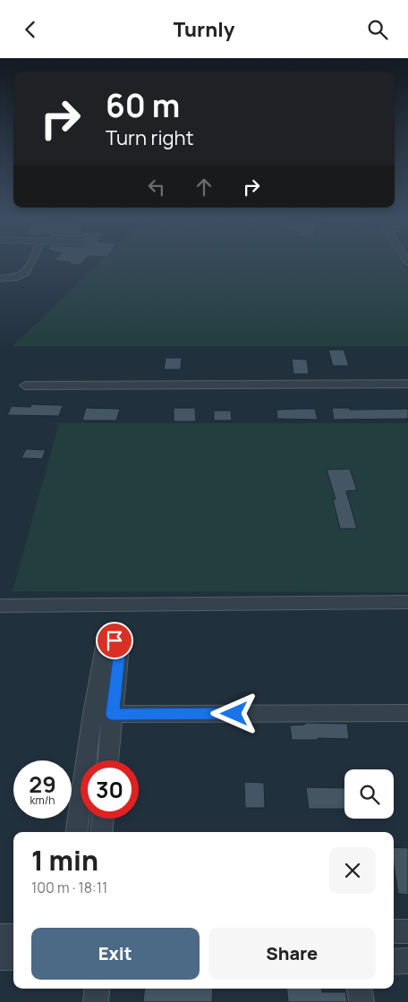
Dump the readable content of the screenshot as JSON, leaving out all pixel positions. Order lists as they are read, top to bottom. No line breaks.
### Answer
{"page":{"header":"Turnly","turn":["60 m","Turn right"],"speed":"29 km/h","limit":"30","heading":["1 min","100 m · 18:11"],"buttons":["Exit","Share"]}}
